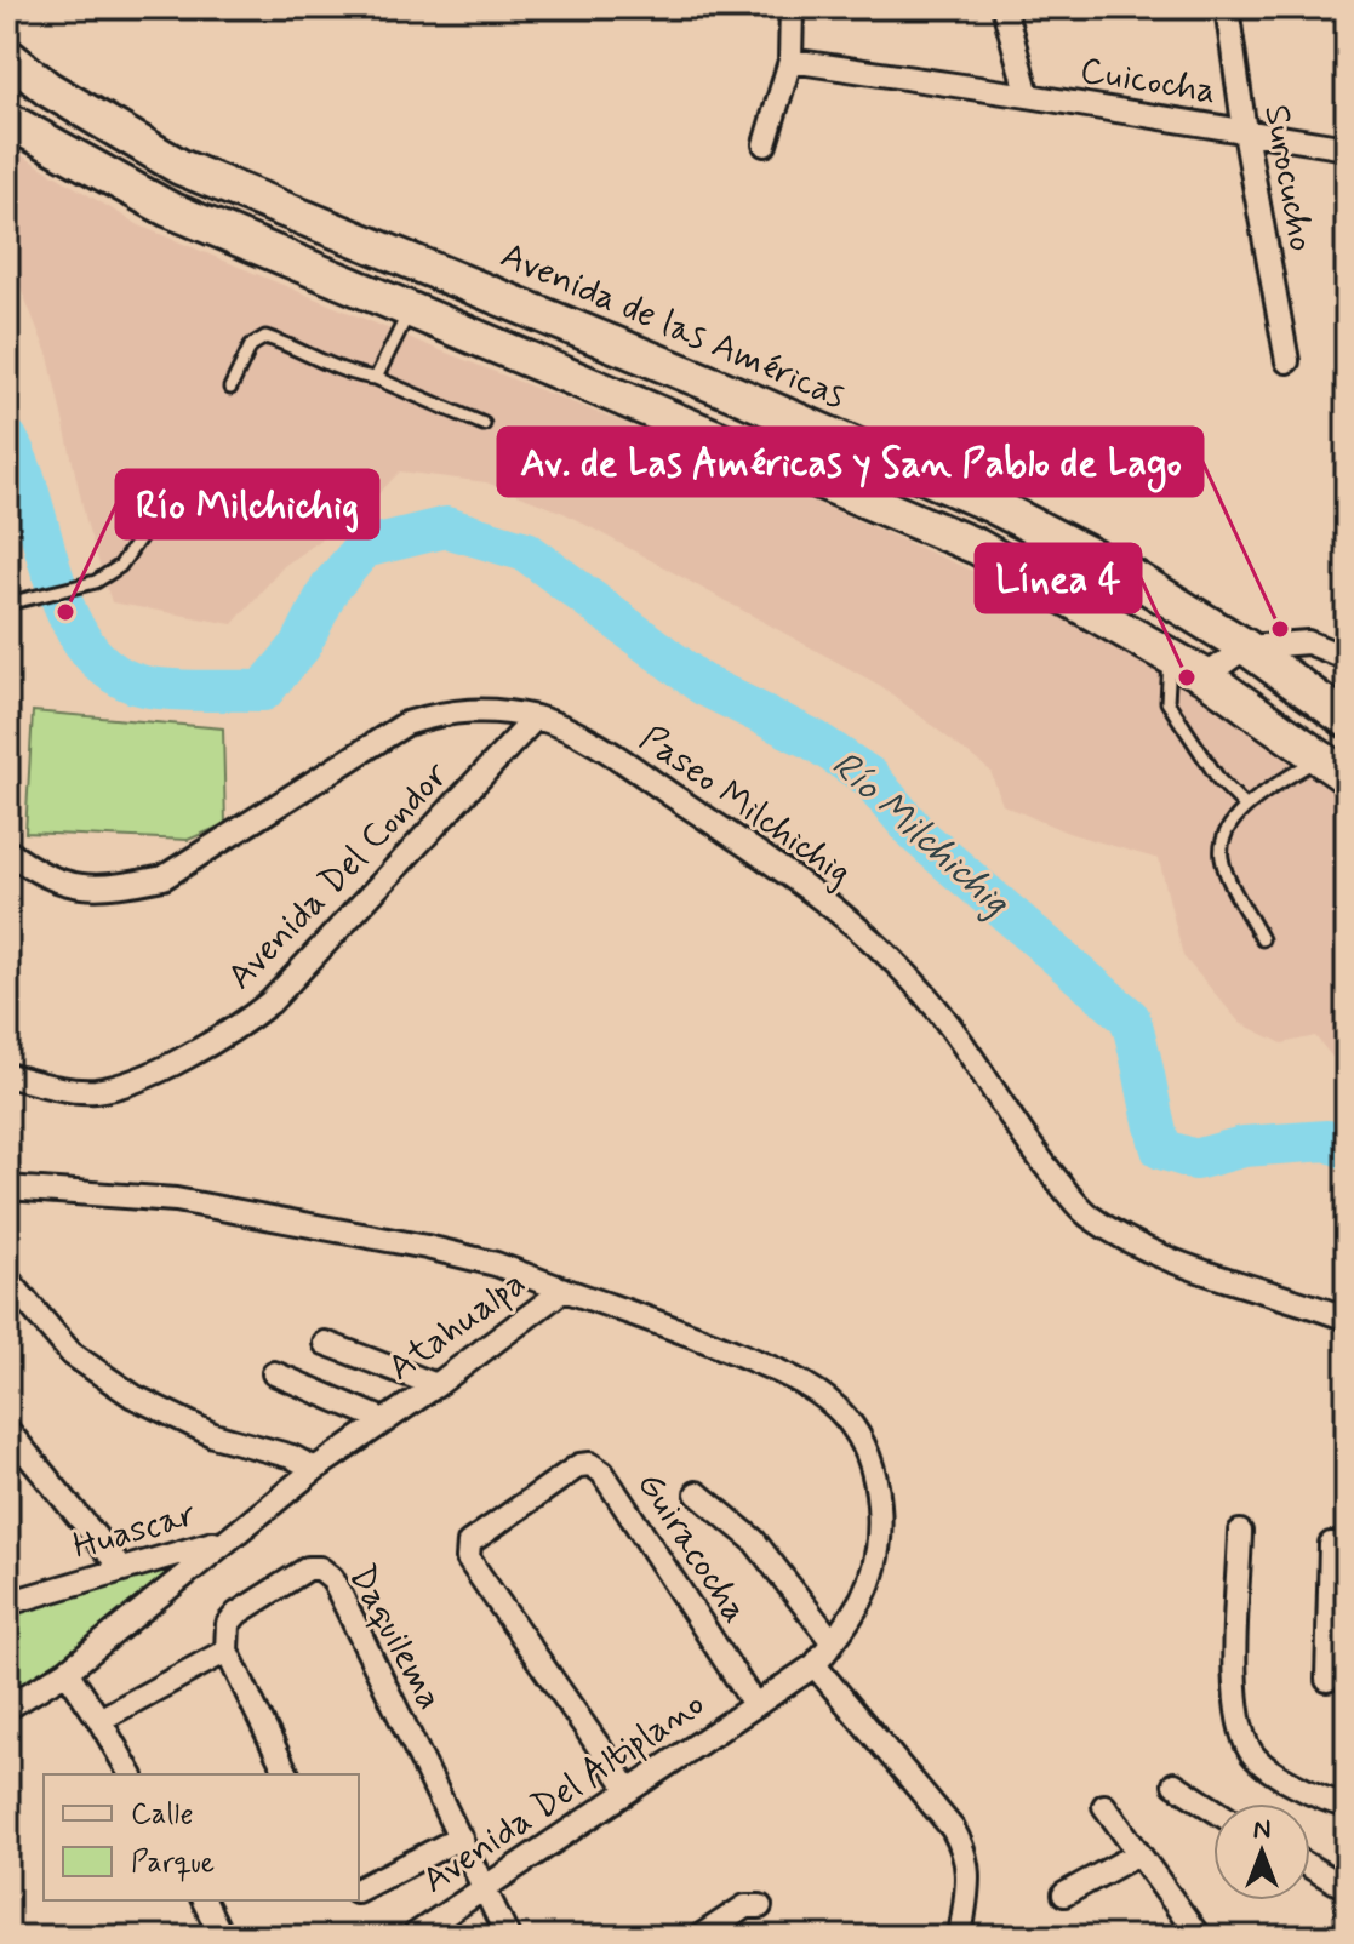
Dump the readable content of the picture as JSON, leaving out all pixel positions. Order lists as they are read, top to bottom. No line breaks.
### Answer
{"streets":{"main road":["Avenida de las Américas"],"street":["Cuicocha","Surocucho","Paseo Milchichig","Avenida Del Condor","Atahualpa","Huascar","Guiracocha","Daquilema","Avenida Del Altiplano"]},"crossings":[["Cuicocha","Surocucho"],["Paseo Milchichig","Avenida Del Condor"],["Atahualpa","Huascar"],["Atahualpa","Guiracocha"],["Atahualpa","Avenida Del Altiplano"],["Guiracocha","Avenida Del Altiplano"],["Daquilema","Avenida Del Altiplano"]],"water":["Río Milchichig"],"places":["Río Milchichig","Av. de Las Américas y San Pablo de Lago","Línea 4"],"legend":["Calle","Parque"],"north":"top"}
